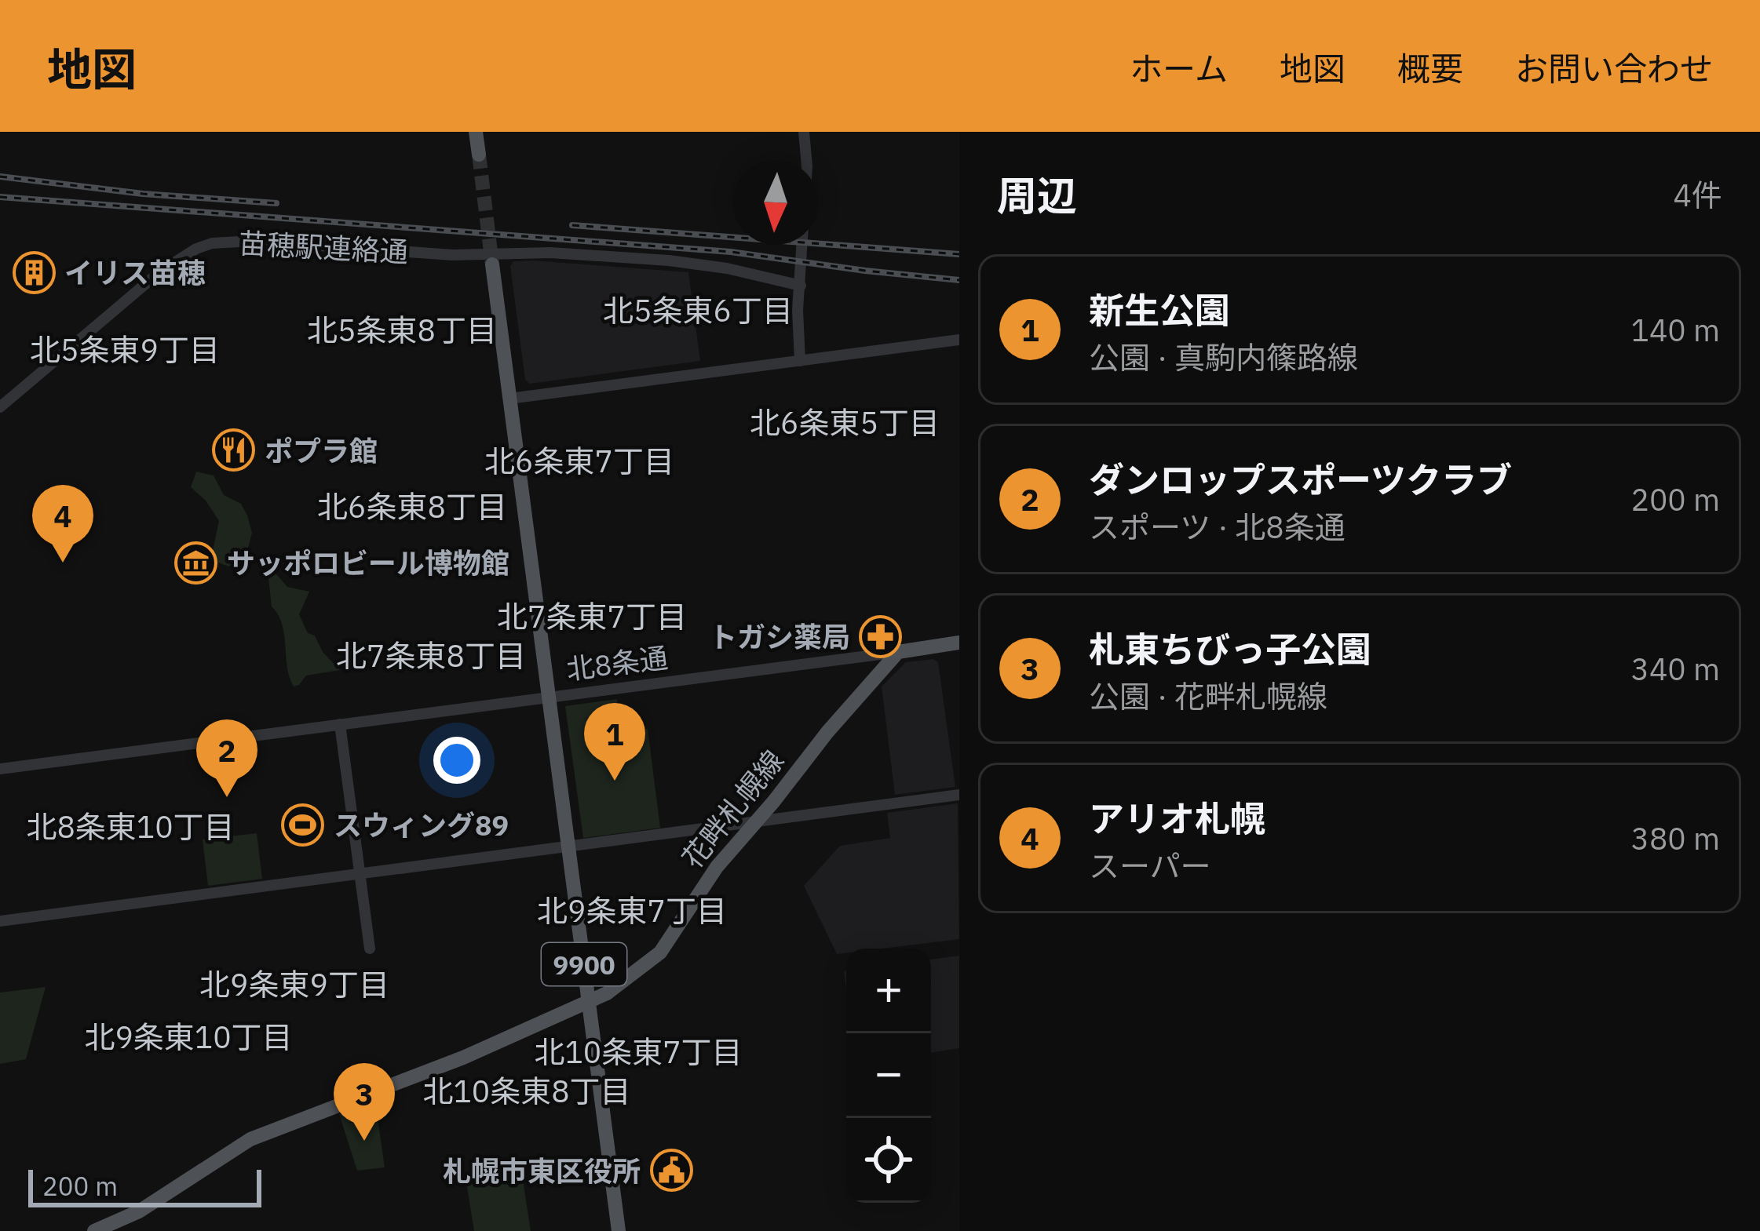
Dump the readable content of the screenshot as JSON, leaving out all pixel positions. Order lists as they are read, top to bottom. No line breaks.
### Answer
{"streets":{"main road":["北8条通","花畔札幌線","9900"],"street":["苗穂駅連絡通"]},"crossings":[["苗穂駅連絡通","9900"],["北8条通","花畔札幌線"],["北8条通","9900"],["花畔札幌線","9900"]],"districts":["北5条東6丁目","北5条東8丁目","北5条東9丁目","北6条東5丁目","北6条東7丁目","北6条東8丁目","北7条東7丁目","北7条東8丁目","北8条東10丁目","北9条東7丁目","北9条東9丁目","北9条東10丁目","北10条東7丁目","北10条東8丁目"],"places":{"building":["イリス苗穂"],"restaurant":["ポプラ館"],"museum":["サッポロビール博物館"],"pharmacy":["トガシ薬局"],"sports":["スウィング89"],"public building":["札幌市東区役所"]},"scale_bar":"200 m","north":"bottom","page":{"header":"地図","nav":["ホーム","地図","概要","お問い合わせ"],"heading":["周辺","4件"],"list":[{"mark":"1","name":"新生公園","note":"公園 · 真駒内篠路線","value":"140 m"},{"mark":"2","name":"ダンロップスポーツクラブ","note":"スポーツ · 北8条通","value":"200 m"},{"mark":"3","name":"札東ちびっ子公園","note":"公園 · 花畔札幌線","value":"340 m"},{"mark":"4","name":"アリオ札幌","note":"スーパー","value":"380 m"}],"pins":["4","1","2","3"],"map_buttons":["+","−"],"scale":"200 m"}}
